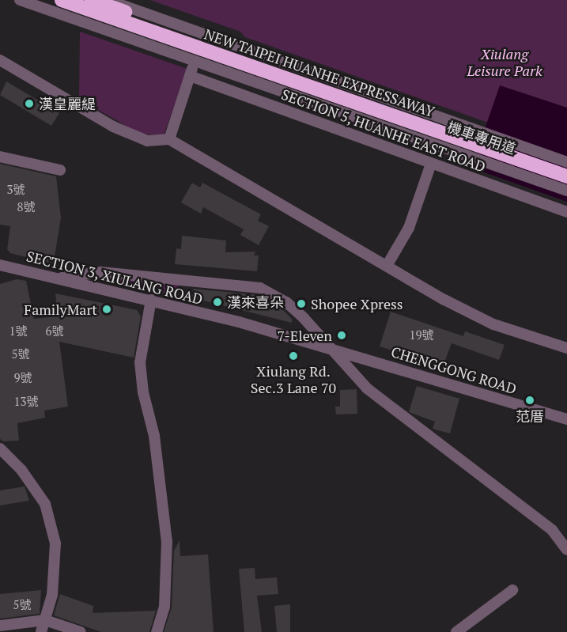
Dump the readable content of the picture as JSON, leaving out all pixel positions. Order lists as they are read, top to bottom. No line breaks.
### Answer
{"streets":{"highway":["NEW TAIPEI HUANHE EXPRESSAWAY"],"street":["SECTION 5, HUANHE EAST ROAD","機車專用道","SECTION 3, XIULANG ROAD","CHENGGONG ROAD"]},"crossings":[["NEW TAIPEI HUANHE EXPRESSAWAY","SECTION 5, HUANHE EAST ROAD"],["NEW TAIPEI HUANHE EXPRESSAWAY","機車專用道"],["SECTION 5, HUANHE EAST ROAD","機車專用道"],["SECTION 3, XIULANG ROAD","CHENGGONG ROAD"]],"parks":["Xiulang Leisure Park"],"places":["漢皇麗緹","漢來喜朵","Shopee Xpress","FamilyMart","7-Eleven","Xiulang Rd. Sec.3 Lane 70","范厝"],"house_numbers":["3號","8號","1號","6號","19號","5號","9號","13號","5號"]}
